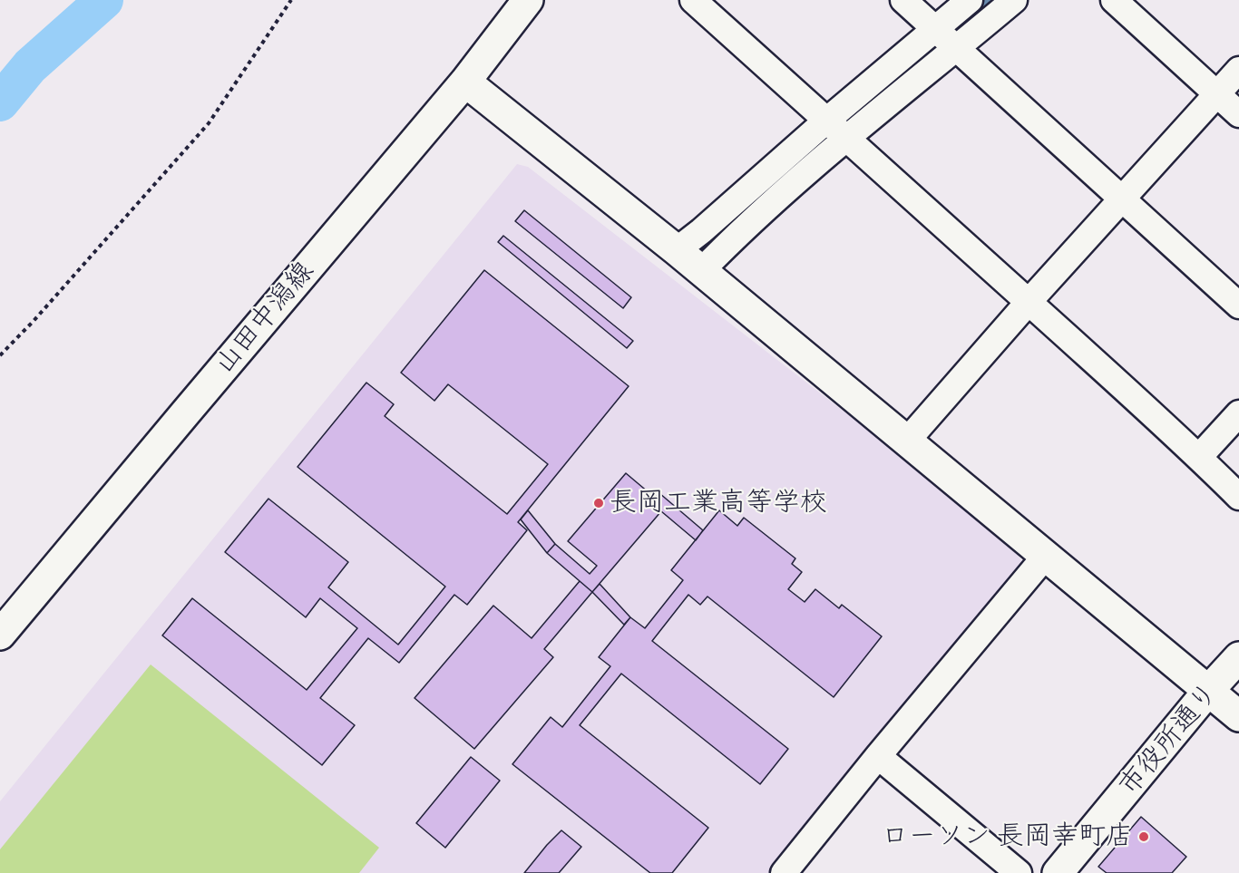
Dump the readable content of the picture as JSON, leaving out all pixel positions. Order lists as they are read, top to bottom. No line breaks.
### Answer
{"streets":{"street":["山田中潟線","市役所通り"]},"places":["長岡工業高等学校","ローソン 長岡幸町店"]}
